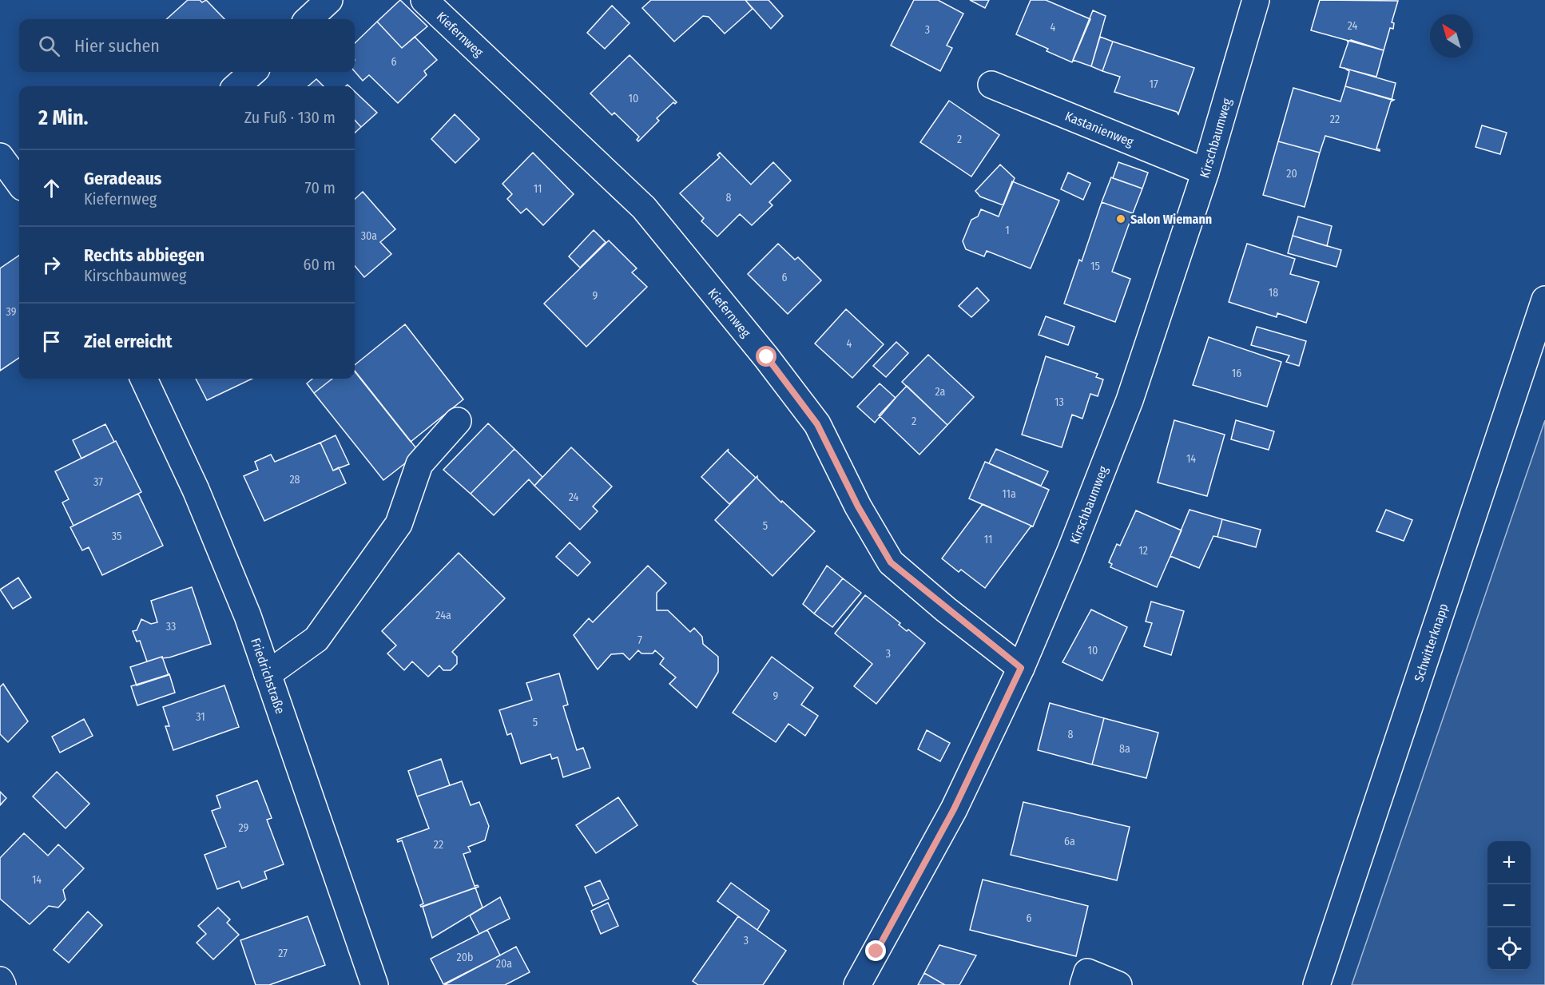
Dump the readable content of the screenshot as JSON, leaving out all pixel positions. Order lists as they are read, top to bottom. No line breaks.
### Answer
{"streets":{"street":["Kiefernweg","Kastanienweg","Kirschbaumweg","Schwitterknapp","Friedrichstraße"]},"crossings":[["Kiefernweg","Kirschbaumweg"],["Kastanienweg","Kirschbaumweg"]],"places":["Salon Wiemann"],"house_numbers":["24","4","3","6","17","10","22","2","20","11","8","1","30a","15","6","18","9","39","4","16","2a","13","2","14","28","37","11a","24","5","35","11","12","24a","33","7","10","3","9","31","5","8","8a","29","6a","22","14","6","3","27","20b","20a"],"north":"top left","page":{"search":"Hier suchen","heading":["2 Min.","Zu Fuß · 130 m"],"list":[["Geradeaus","Kiefernweg","70 m"],["Rechts abbiegen","Kirschbaumweg","60 m"],"Ziel erreicht"],"map_buttons":["+","−"]}}
